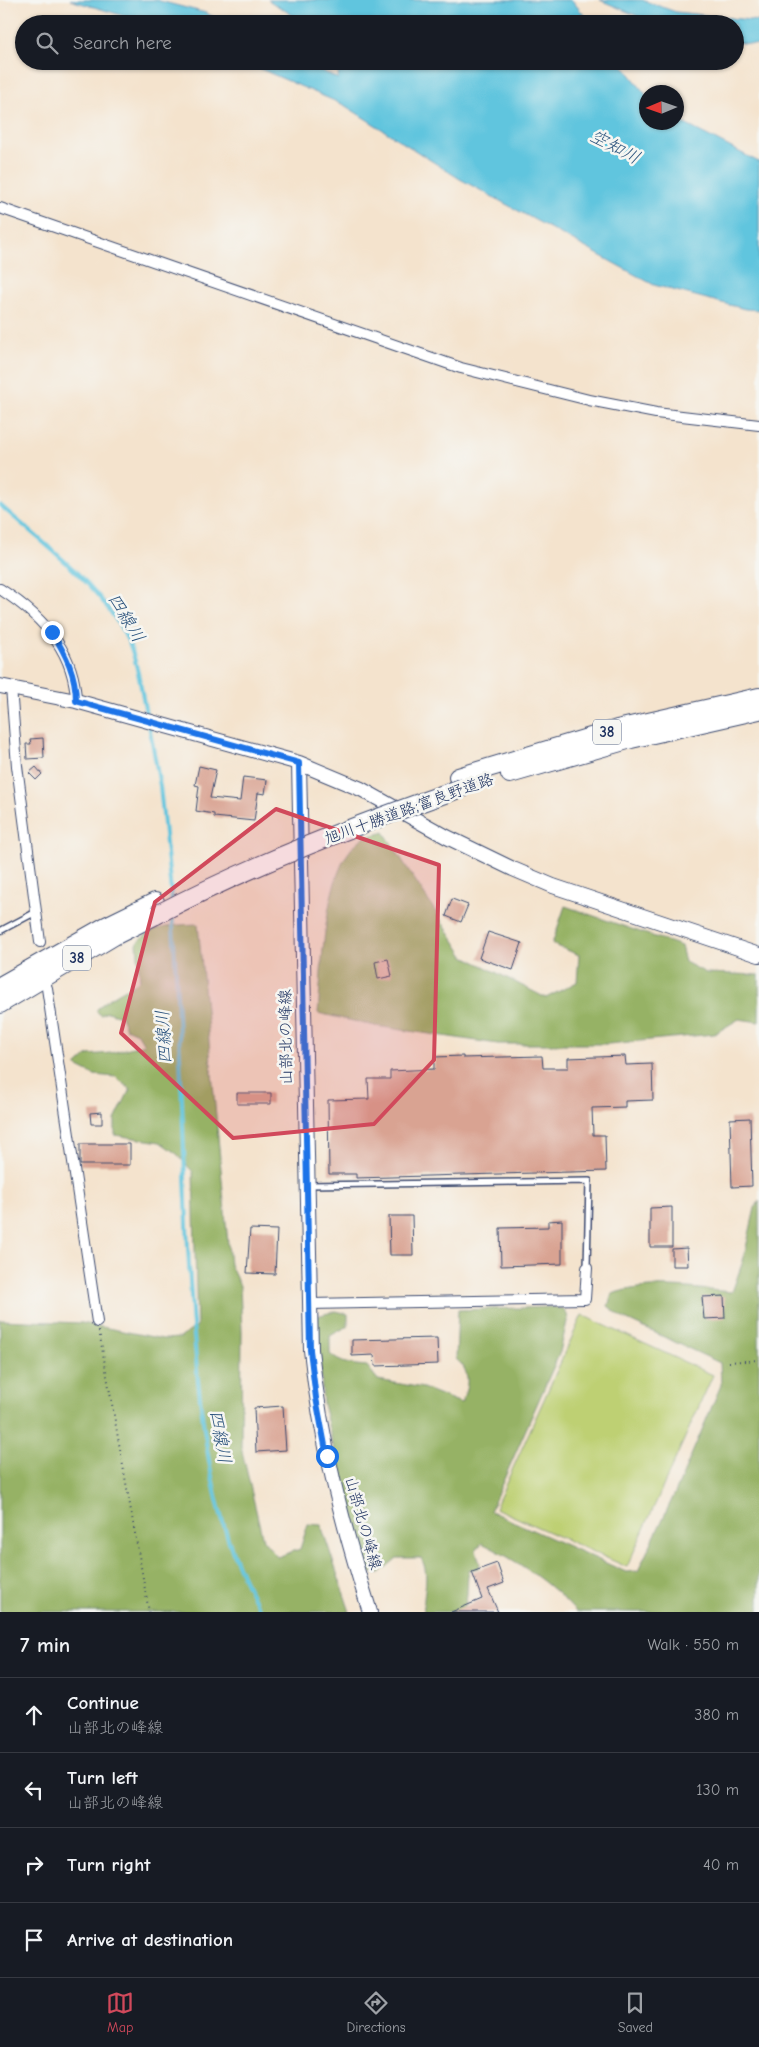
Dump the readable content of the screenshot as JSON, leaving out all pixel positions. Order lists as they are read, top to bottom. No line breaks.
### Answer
{"streets":{"highway":["38","旭川十勝道路;富良野道路"],"main road":["山部北の峰線"]},"water":["空知川","四線川"],"north":"left","page":{"search":"Search here","heading":["7 min","Walk · 550 m"],"list":[["Continue","山部北の峰線","380 m"],["Turn left","山部北の峰線","130 m"],["Turn right","40 m"],"Arrive at destination"],"nav":["Map","Directions","Saved"]}}
